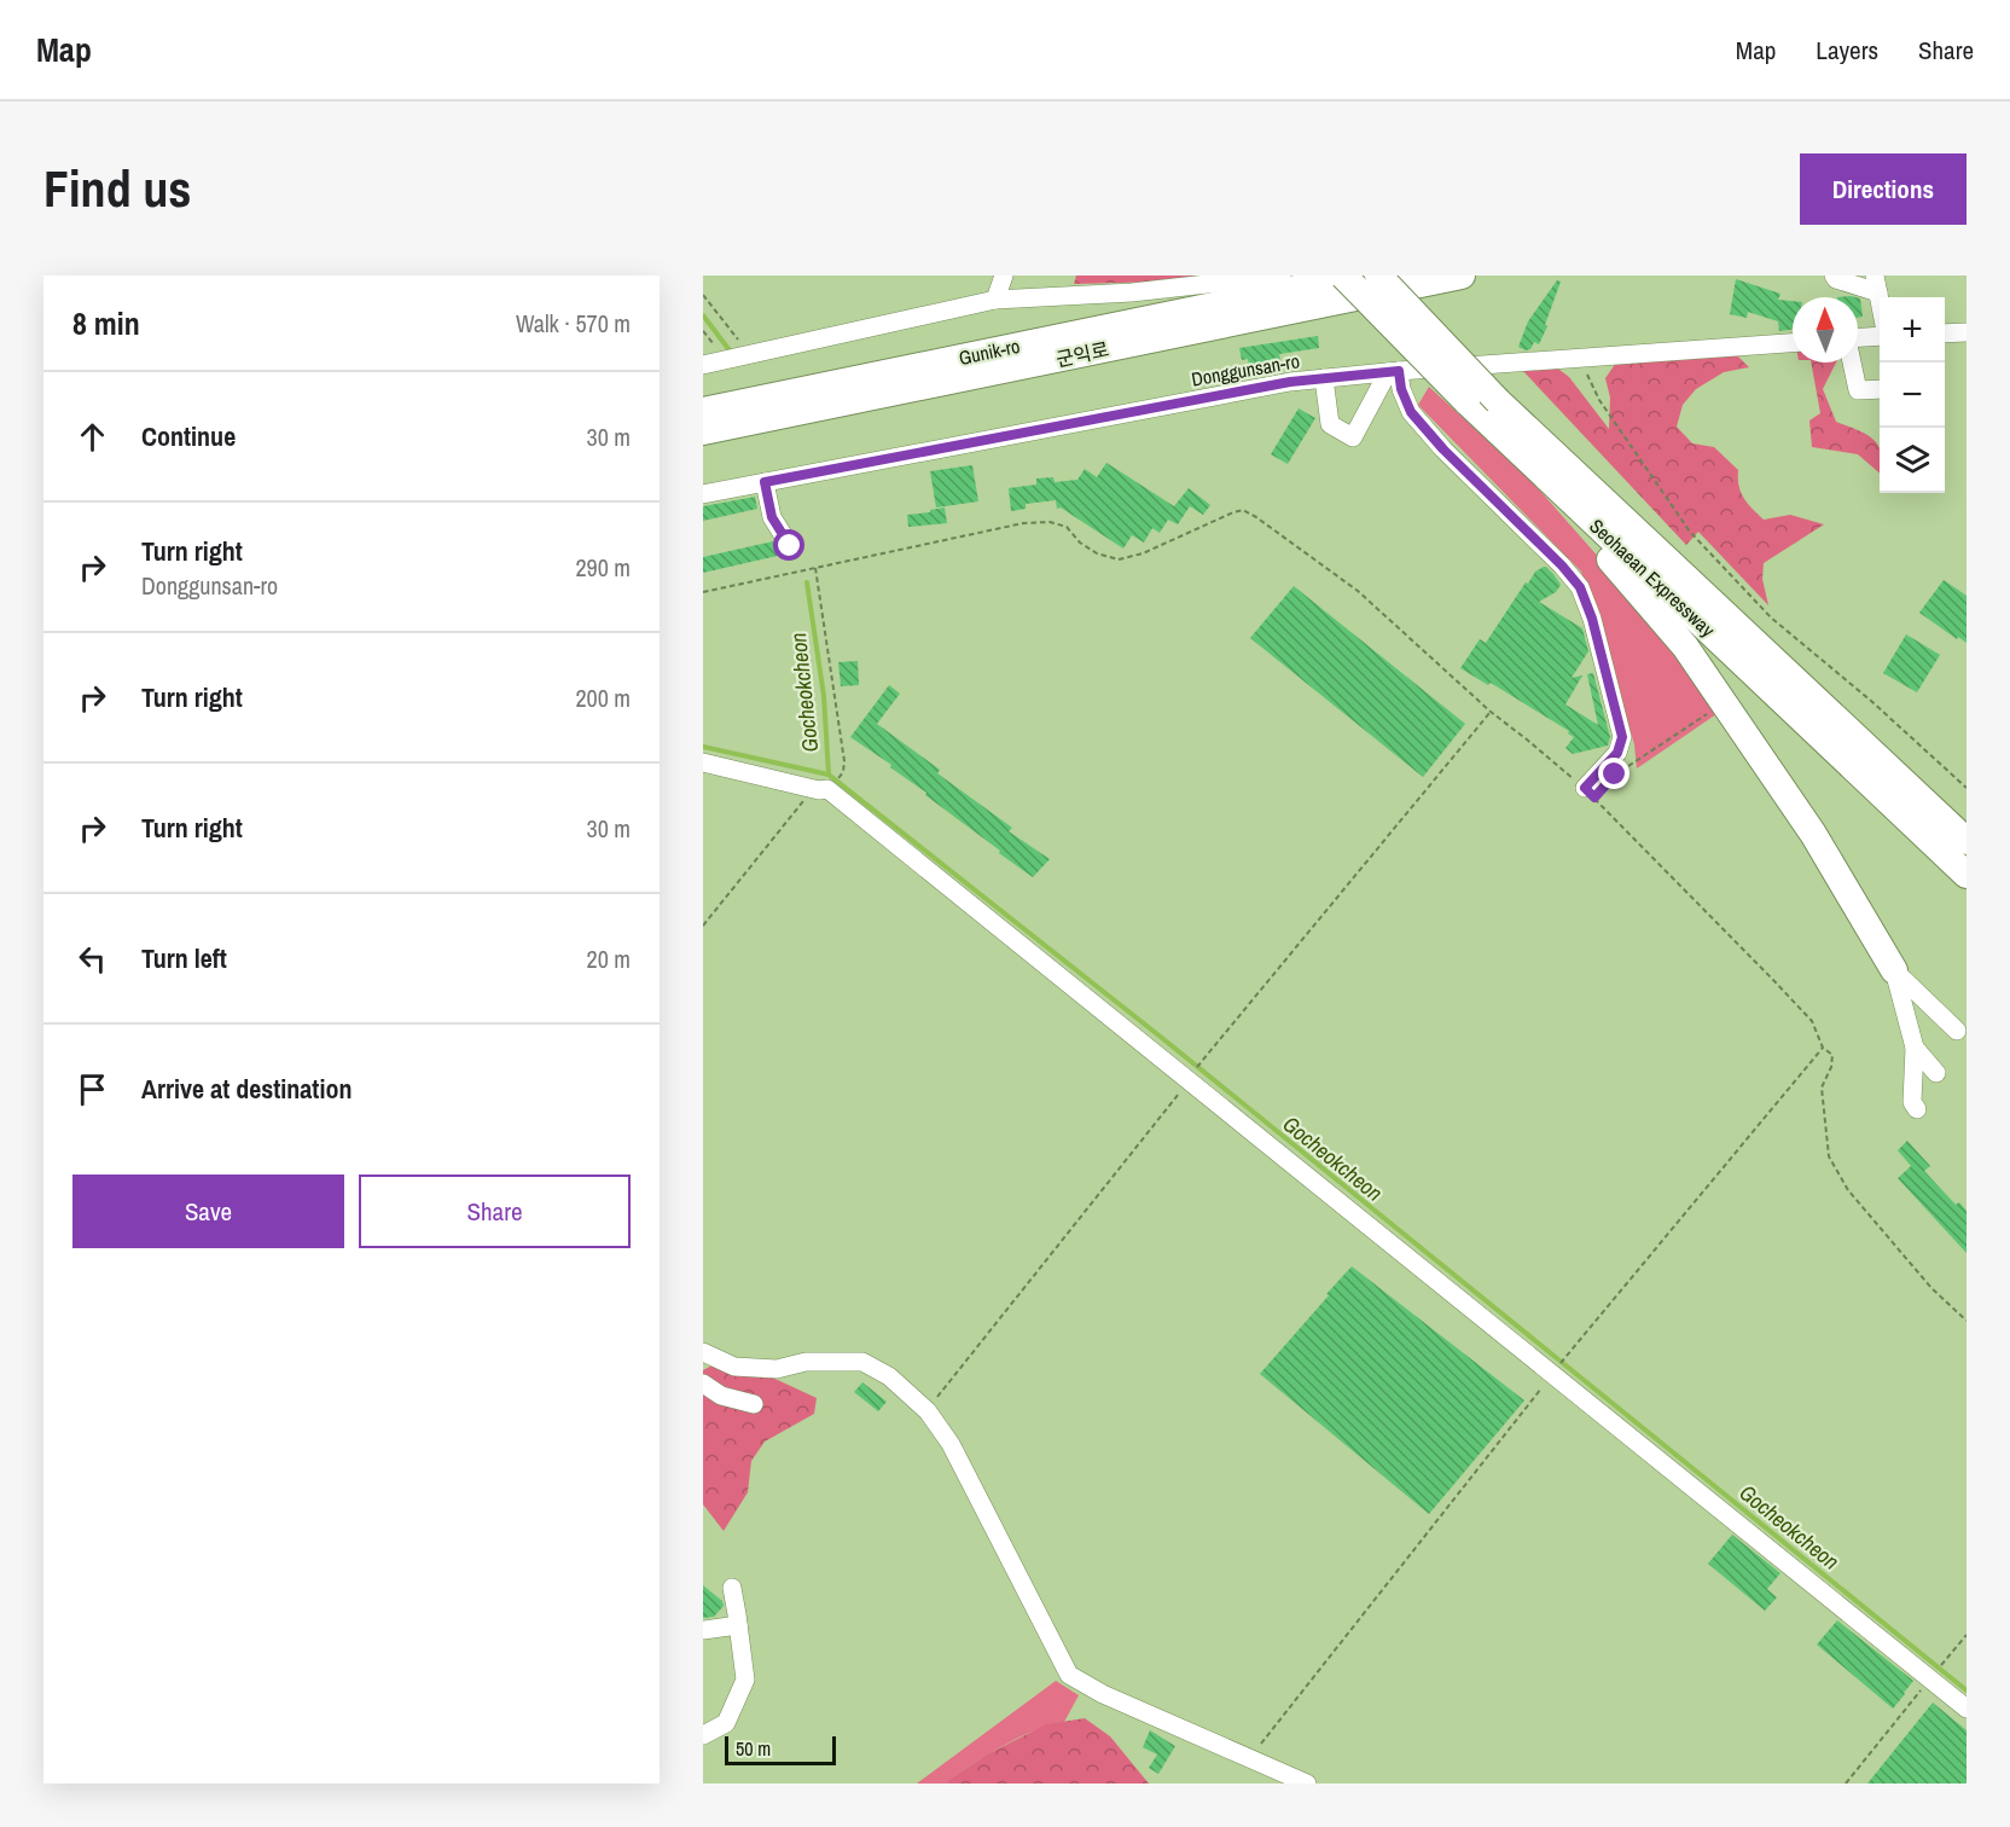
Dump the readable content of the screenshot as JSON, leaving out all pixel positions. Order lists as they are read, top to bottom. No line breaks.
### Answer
{"streets":{"highway":["Gunik-ro","군익로","Seohaean Expressway"],"street":["Donggunsan-ro"]},"water":["Gocheokcheon"],"scale_bar":"50 m","north":"top","page":{"header":"Map","nav":["Map","Layers","Share"],"buttons":["Directions",["Save","Share"]],"title":"Find us","heading":["8 min","Walk · 570 m"],"map_buttons":["+","−"],"list":[["Continue","30 m"],["Turn right","Donggunsan-ro","290 m"],["Turn right","200 m"],["Turn right","30 m"],["Turn left","20 m"],"Arrive at destination"],"scale":"50 m"}}
